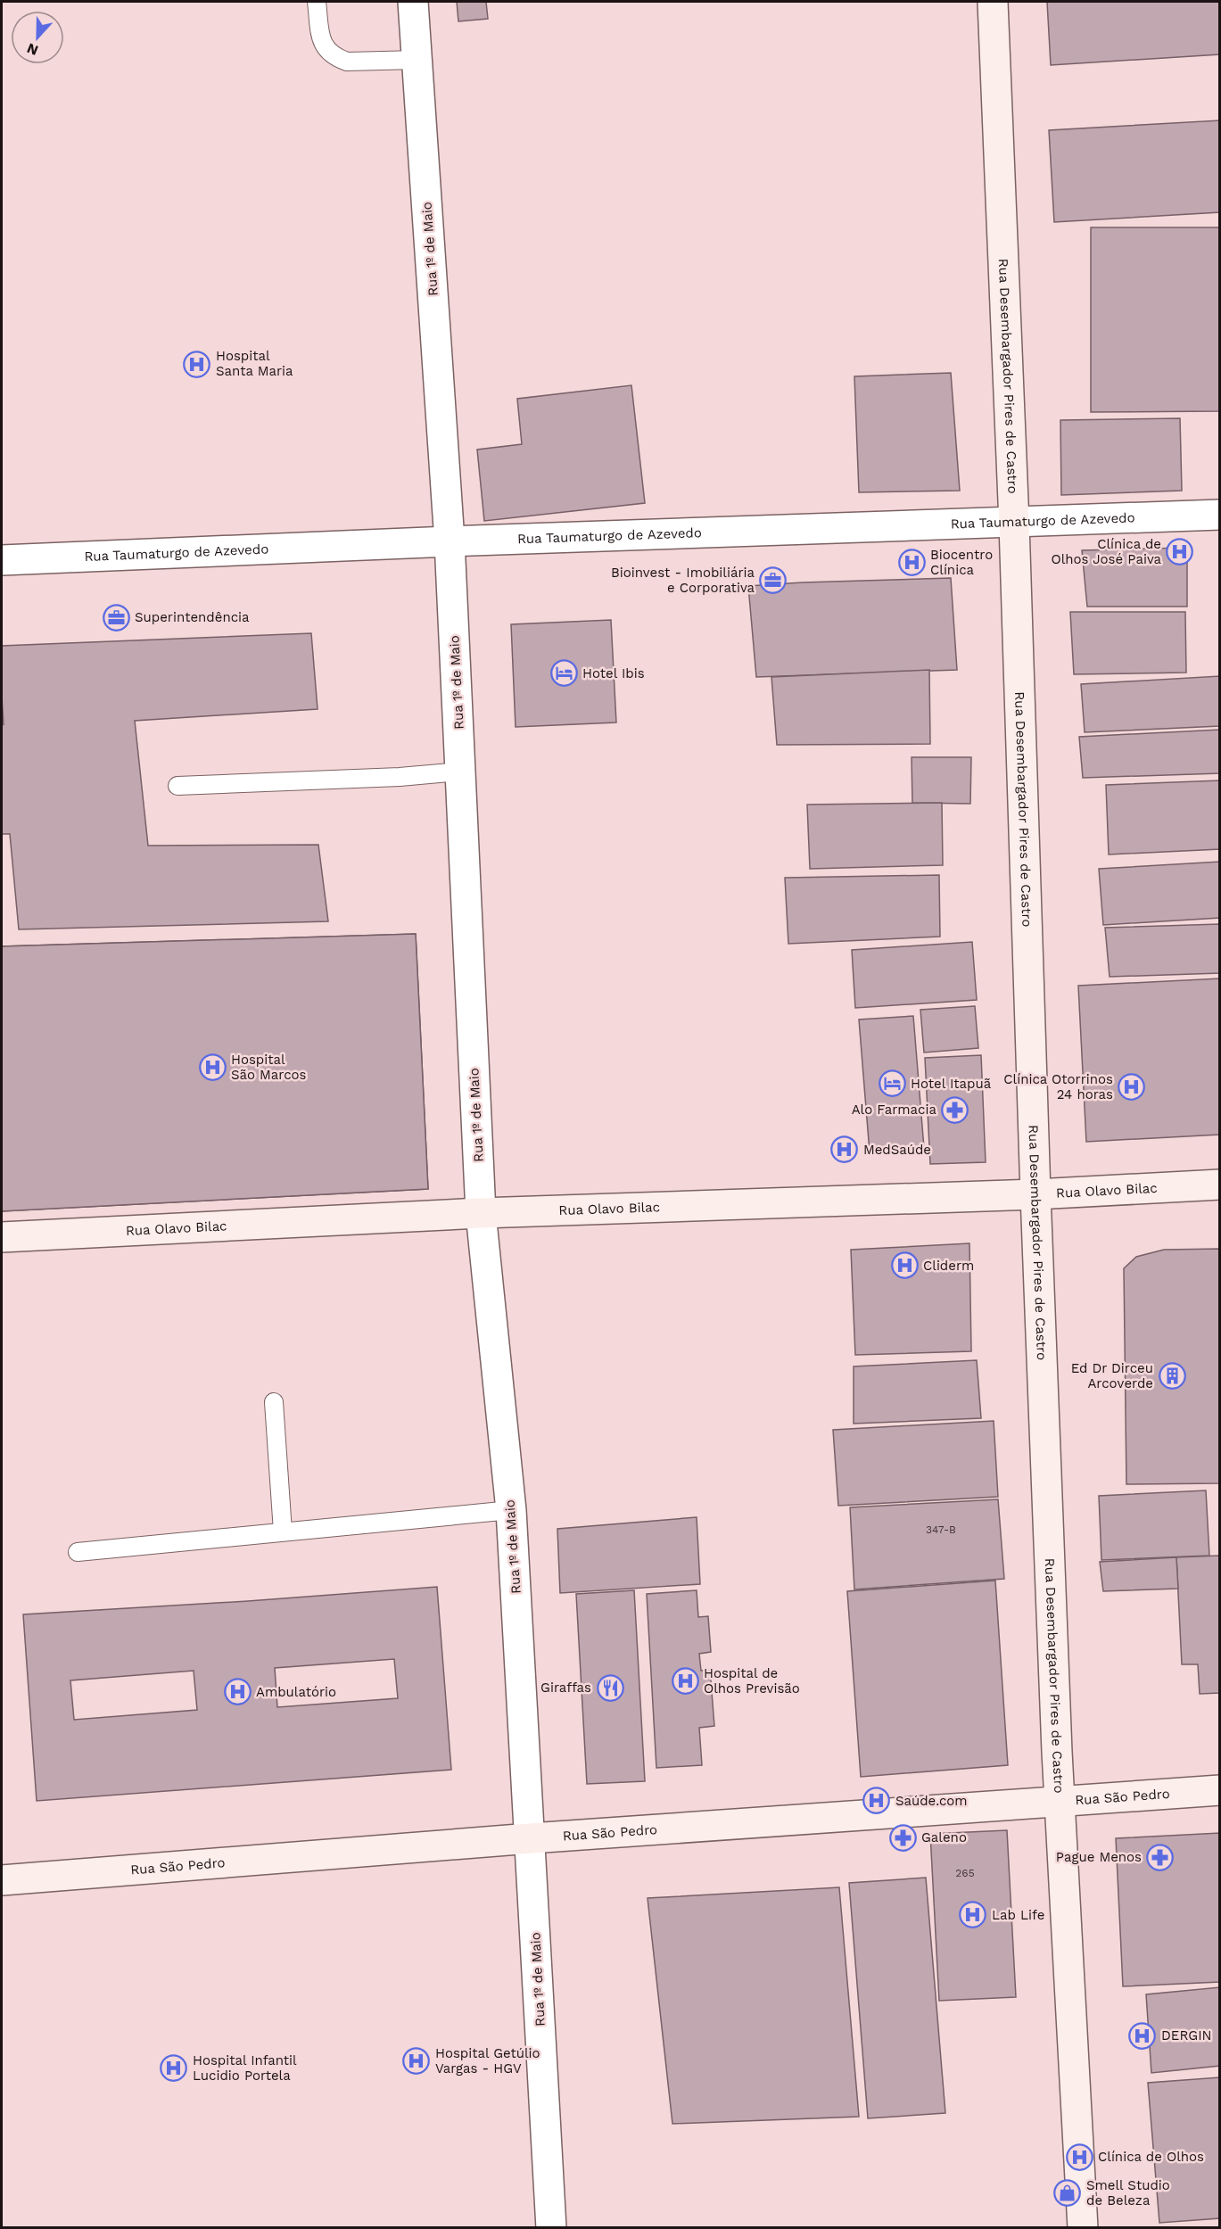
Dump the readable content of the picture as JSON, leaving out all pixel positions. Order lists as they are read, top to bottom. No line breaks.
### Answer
{"streets":{"street":["Rua 1º de Maio","Rua Desembargador Pires de Castro","Rua Taumaturgo de Azevedo","Rua Olavo Bilac","Rua São Pedro"]},"crossings":[["Rua 1º de Maio","Rua Taumaturgo de Azevedo"],["Rua 1º de Maio","Rua Olavo Bilac"],["Rua 1º de Maio","Rua São Pedro"],["Rua Desembargador Pires de Castro","Rua Taumaturgo de Azevedo"],["Rua Desembargador Pires de Castro","Rua Olavo Bilac"],["Rua Desembargador Pires de Castro","Rua São Pedro"]],"places":{"hospital":["Hospital Santa Maria","Clínica de Olhos José Paiva","Biocentro Clínica","Hospital São Marcos","Clínica Otorrinos 24 horas","MedSaúde","Cliderm","Hospital de Olhos Previsão","Ambulatório","Saúde.com","Lab Life","DERGIN","Hospital Getúlio Vargas - HGV","Hospital Infantil Lucidio Portela","Clínica de Olhos"],"office":["Bioinvest - Imobiliária e Corporativa","Superintendência"],"hotel":["Hotel Ibis","Hotel Itapuã"],"pharmacy":["Alo Farmacia","Galeno","Pague Menos"],"building":["Ed Dr Dirceu Arcoverde"],"restaurant":["Giraffas"],"shop":["Smell Studio de Beleza"]},"house_numbers":["347-B","265"],"north":"bottom"}
